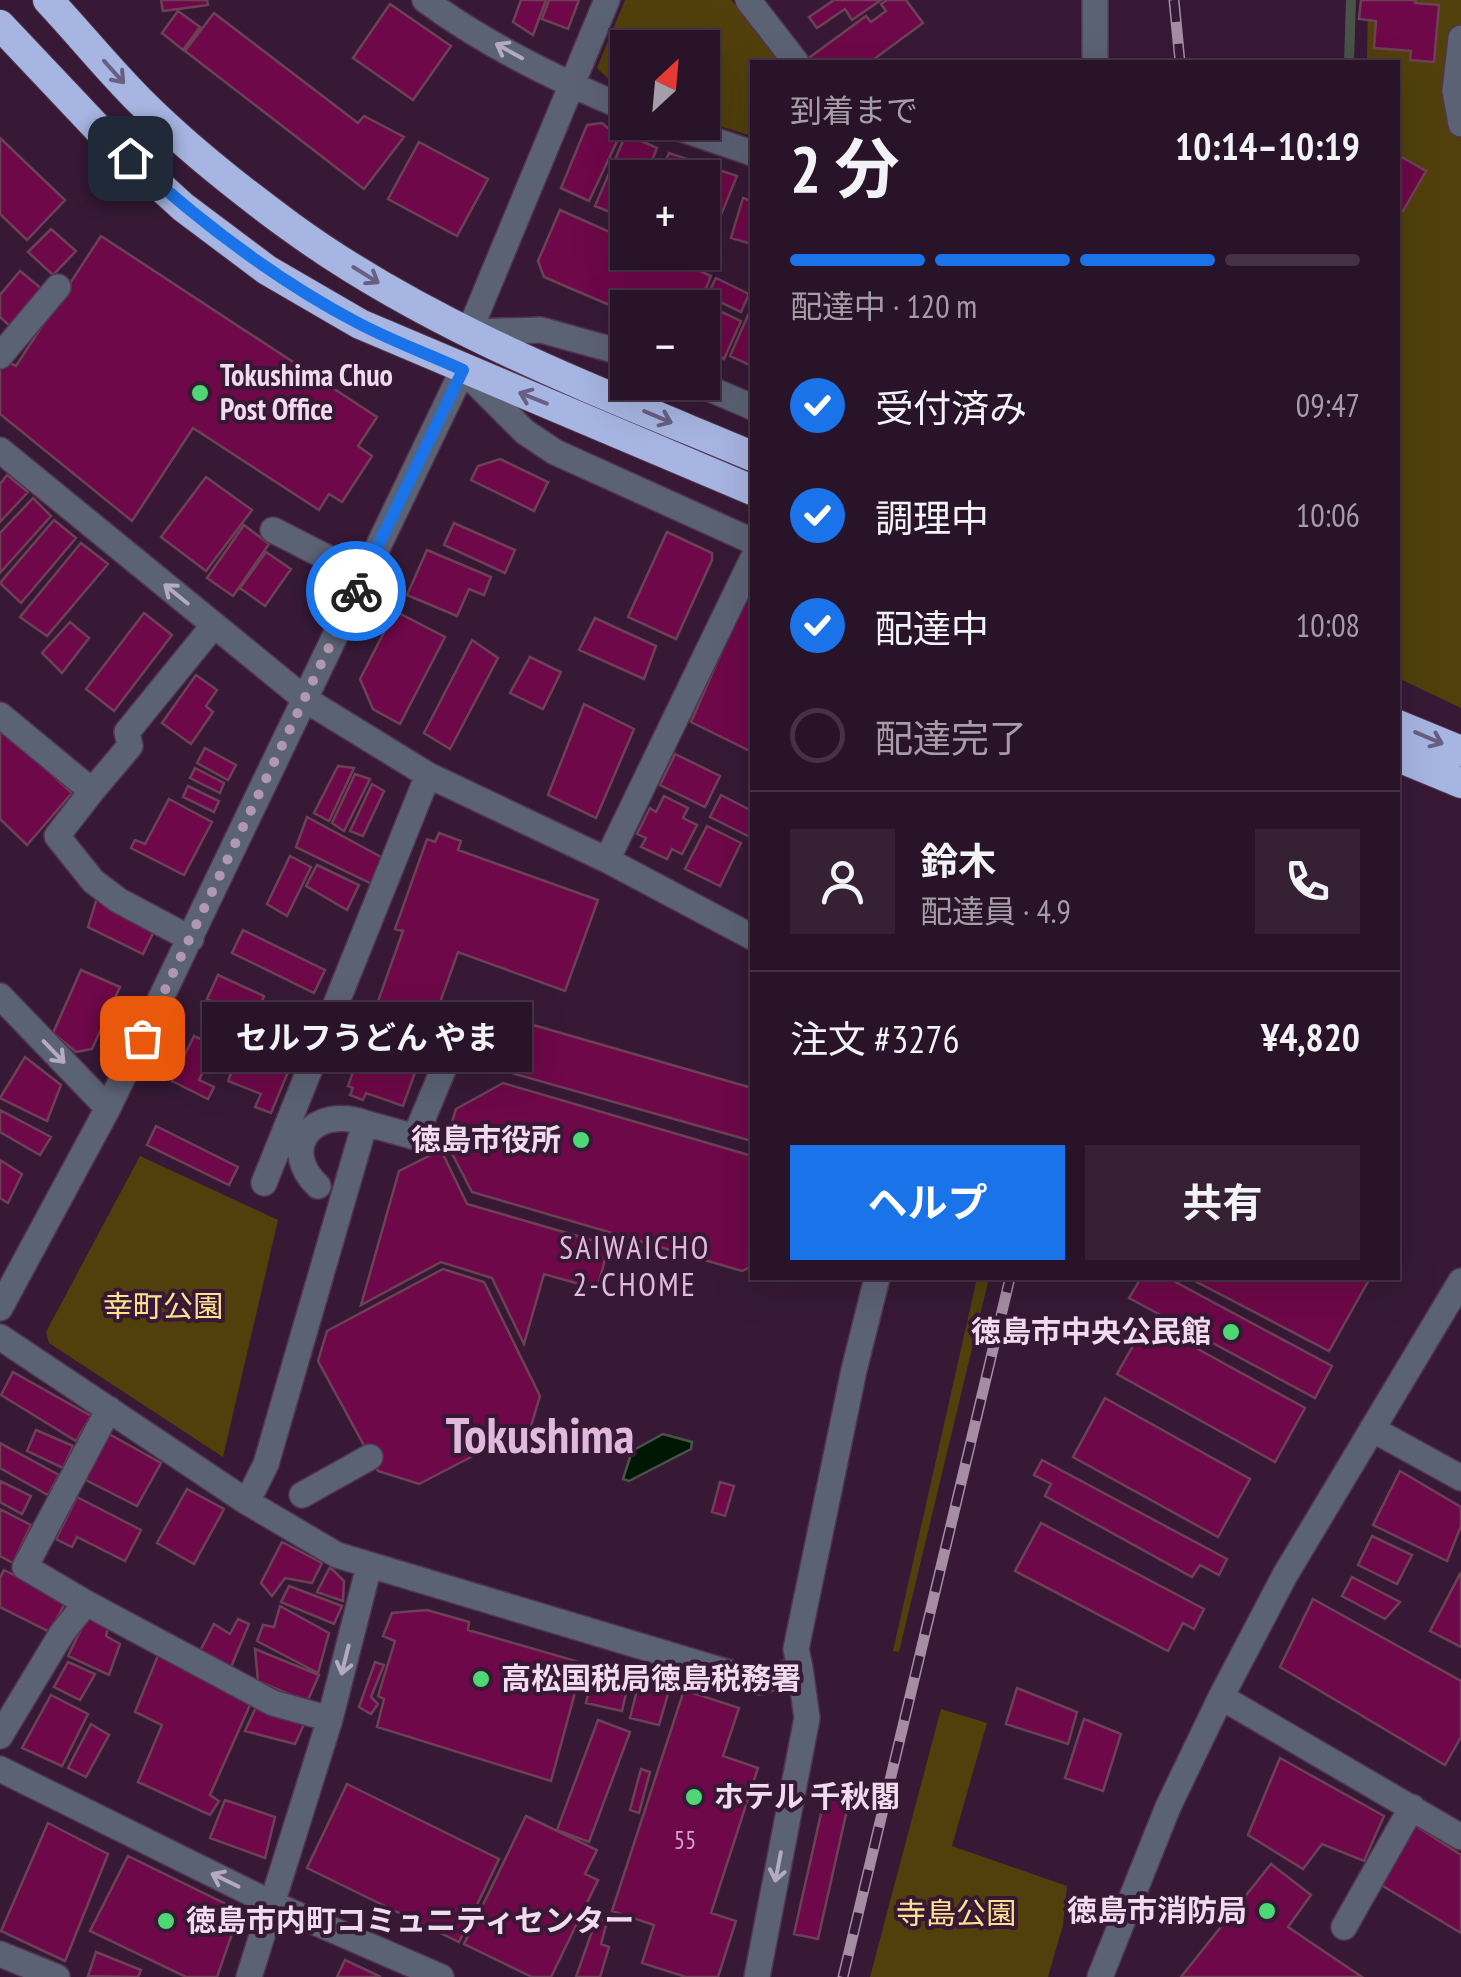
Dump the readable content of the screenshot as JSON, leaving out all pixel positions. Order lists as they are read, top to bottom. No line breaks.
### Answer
{"districts":["SAIWAICHO 2-CHOME","Tokushima"],"parks":["幸町公園","寺島公園"],"places":["Tokushima Chuo Post Office","セルフうどん やま","徳島市役所","徳島市中央公民館","高松国税局徳島税務署","ホテル 千秋閣","徳島市消防局","徳島市内町コミュニティセンター"],"house_numbers":["55"],"north":"top right","page":{"map_buttons":["+","−"],"heading":["2 分","到着まで","10:14–10:19"],"panel":["鈴木","配達員 · 4.9","注文 #3276","¥4,820"],"bar":"配達中 · 120 m","list":[["受付済み","09:47"],["調理中","10:06"],["配達中","10:08"],"配達完了"],"bubble":"セルフうどん やま","buttons":["ヘルプ","共有"]}}
